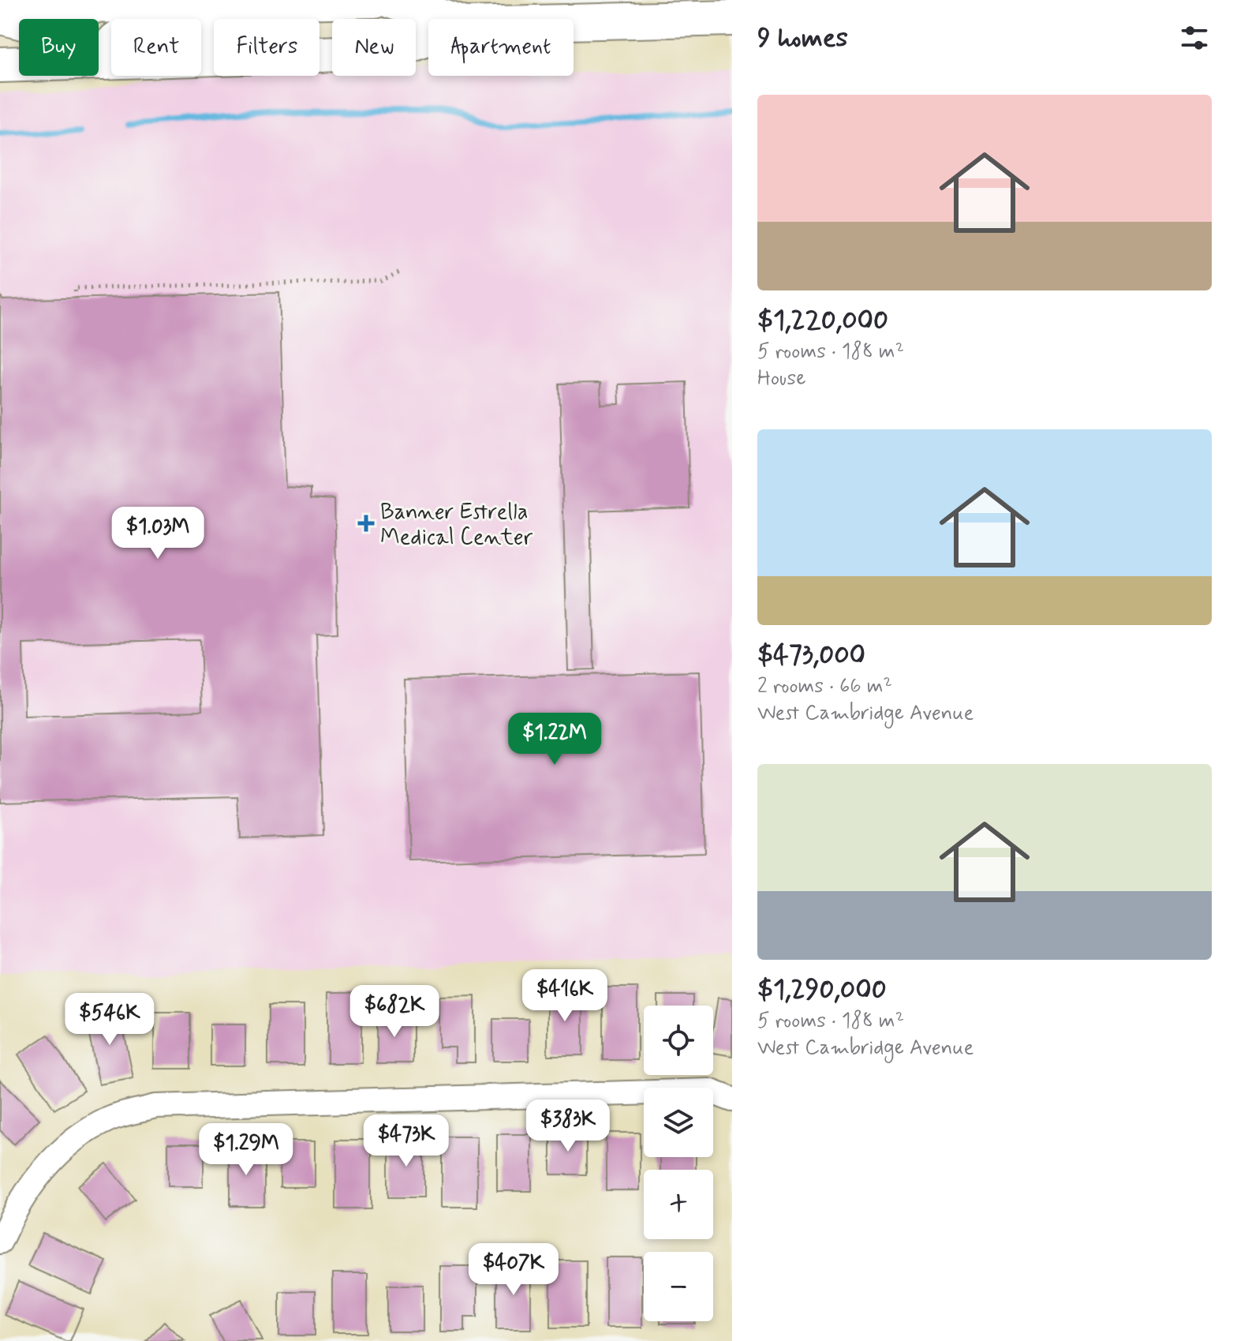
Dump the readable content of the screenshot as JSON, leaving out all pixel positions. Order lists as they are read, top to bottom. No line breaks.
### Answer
{"places":{"health":["Banner Estrella Medical Center"]},"page":{"heading":"9 homes","chip":["Buy","Rent","Filters","New","Apartment"],"list":[{"name":"$1,220,000","note":"5 rooms · 188 m² · House"},{"name":"$473,000","note":"2 rooms · 66 m² · West Cambridge Avenue"},{"name":"$1,290,000","note":"5 rooms · 188 m² · West Cambridge Avenue"}],"price":["$1.03M","$1.22M","$416K","$682K","$546K","$383K","$473K","$1.29M","$407K"],"map_buttons":["+","−"]}}
